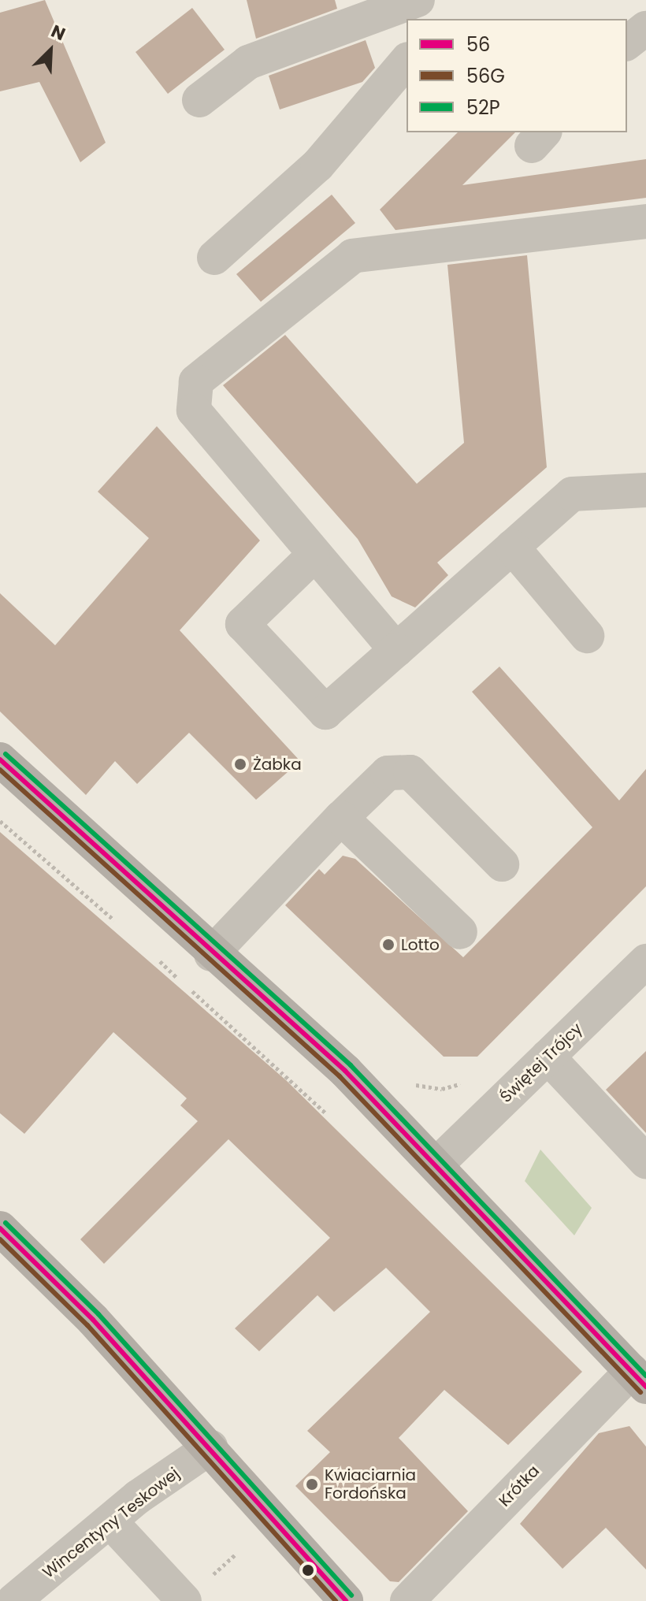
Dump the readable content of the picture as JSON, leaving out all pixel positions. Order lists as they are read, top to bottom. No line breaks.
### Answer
{"streets":{"street":["Świętej Trójcy","Krótka","Wincentyny Teskowej"]},"places":["Żabka","Lotto","Kwiaciarnia Fordońska"],"lines":["transit line 52P","transit line 56","transit line 56G"],"legend":["56","56G","52P"],"north":"top right"}
